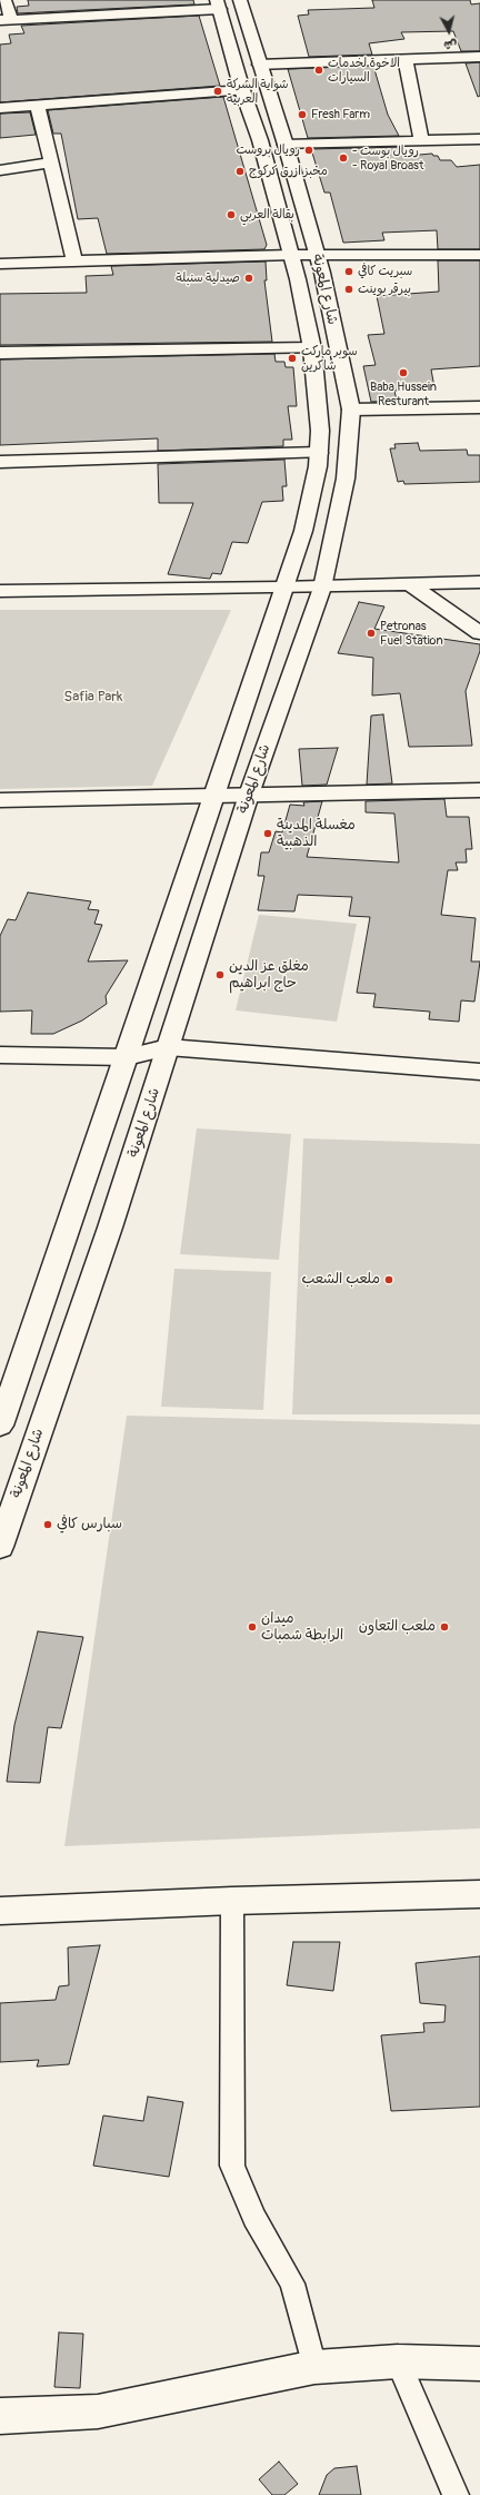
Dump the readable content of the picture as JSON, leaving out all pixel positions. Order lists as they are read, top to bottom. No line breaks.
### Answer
{"streets":{"main road":["شارع المعونة"]},"parks":["Safia Park"],"places":["الاخوة لخدمات السيارات","شواية الشركة العربية","Fresh Farm","رويال بروست","- رويال بوست - Royal Broast","مخبز ازرق كركوج","بقالة العربي","سبريت كافي","صيدلية سنبلة","بيرقر بوينت","سوبر ماركت شاكرين","Baba Hussein Resturant","Petronas Fuel Station","مغسلة المدينة الذهبية","مغلق عز الدين حاج ابراهيم","ملعب الشعب","سبارس كافي","ميدان الرابطة شمبات","ملعب التعاون"],"north":"bottom"}
